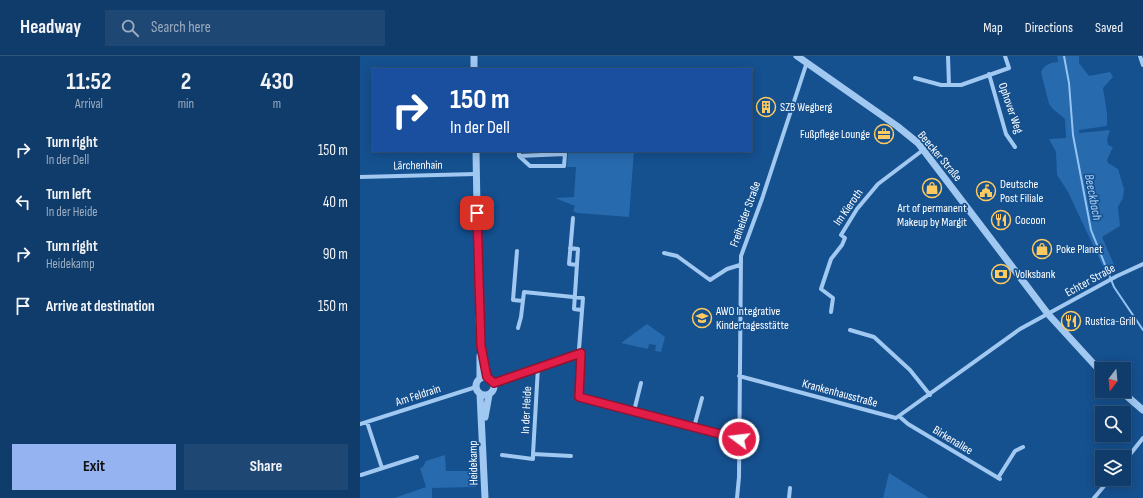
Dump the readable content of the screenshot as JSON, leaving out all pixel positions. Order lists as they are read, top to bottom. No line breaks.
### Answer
{"streets":{"street":["Ophover Weg","Beecker Straße","Lärchenhain","Im Kieroth","Freiheider Straße","Echter Straße","Krankenhausstraße","Am Feldrain","In der Heide","Birkenallee","Heidekamp"]},"crossings":[["Beecker Straße","Im Kieroth"],["Beecker Straße","Freiheider Straße"],["Beecker Straße","Echter Straße"],["Freiheider Straße","Krankenhausstraße"],["Krankenhausstraße","Birkenallee"],["Am Feldrain","In der Heide"],["Am Feldrain","Heidekamp"],["In der Heide","Heidekamp"]],"water":["Beeckbach"],"places":{"building":["SZB Wegberg"],"office":["Fußpflege Lounge"],"shop":["Art of permanent Makeup by Margit","Poke Planet"],"public building":["Deutsche Post Filiale"],"restaurant":["Cocoon","Rustica-Grill"],"bank":["Volksbank"],"school or university":["AWO Integrative Kindertagesstätte"]},"north":"bottom","page":{"header":"Headway","search":"Search here","nav":["Map","Directions","Saved"],"eta":["11:52","Arrival","2","min","430","m"],"turn":["150 m","In der Dell"],"list":[{"name":"Turn right","note":"In der Dell","value":"150 m"},{"name":"Turn left","note":"In der Heide","value":"40 m"},{"name":"Turn right","note":"Heidekamp","value":"90 m"},{"name":"Arrive at destination","value":"150 m"}],"buttons":["Exit","Share"]}}
